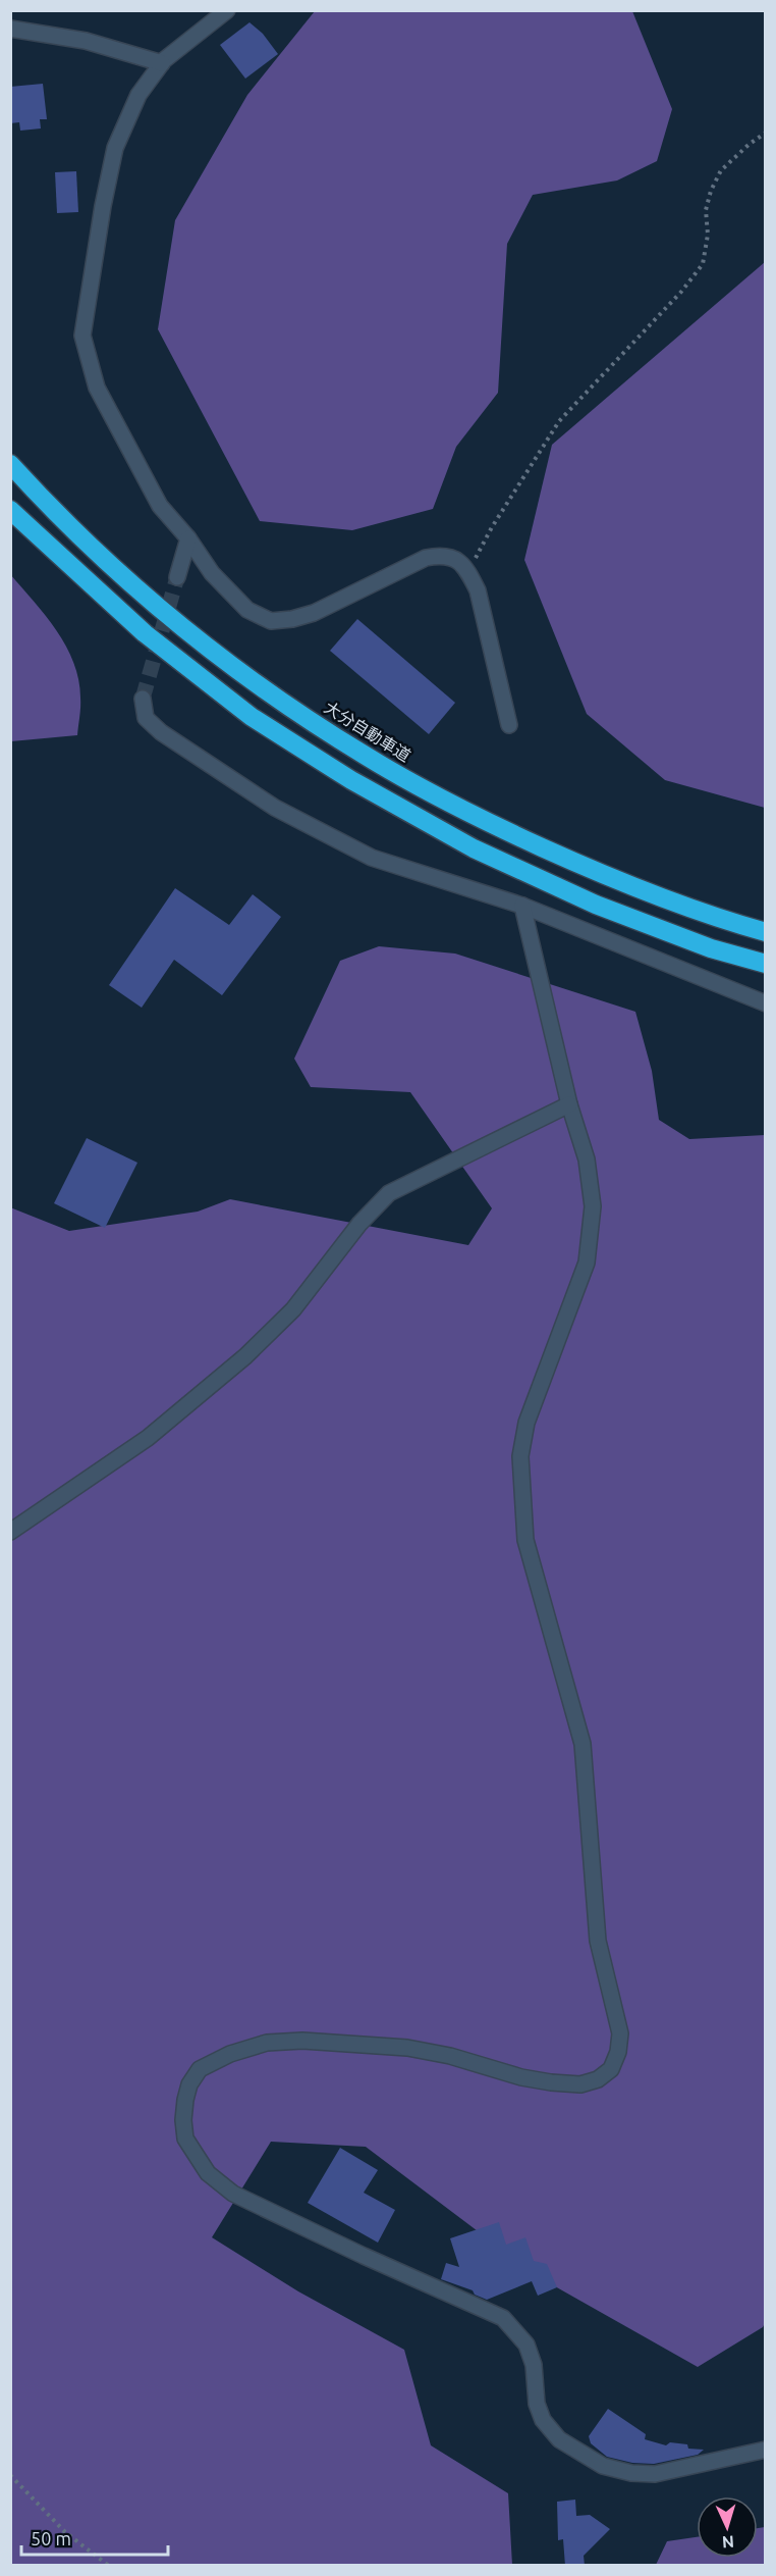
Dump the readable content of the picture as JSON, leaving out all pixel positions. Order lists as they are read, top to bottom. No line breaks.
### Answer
{"streets":{"highway":["大分自動車道"]},"scale_bar":"50 m","north":"bottom"}
